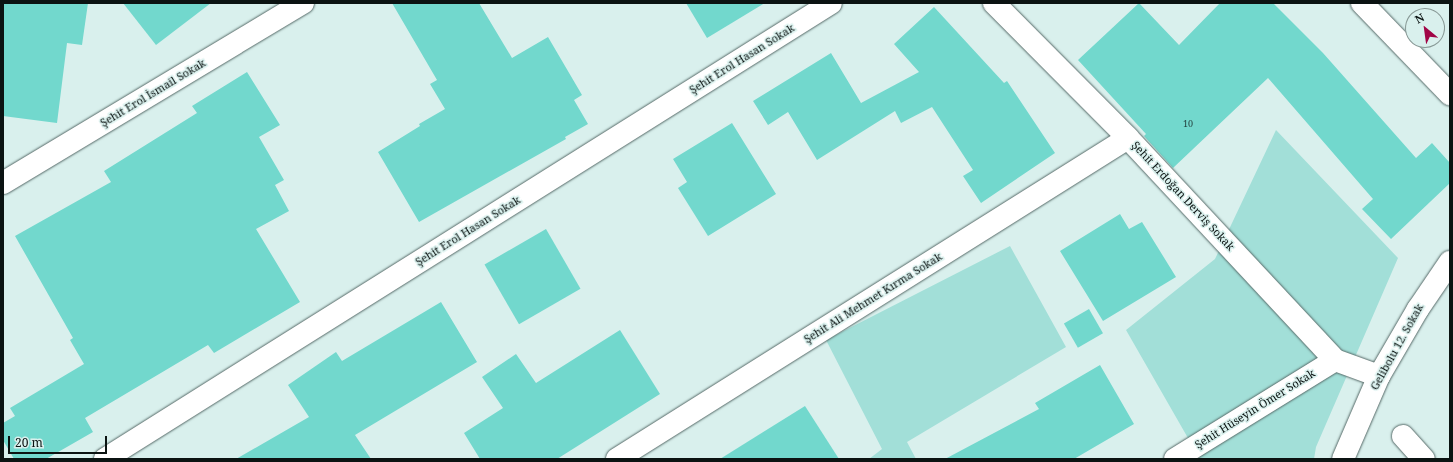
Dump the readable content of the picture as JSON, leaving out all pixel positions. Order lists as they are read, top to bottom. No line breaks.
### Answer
{"streets":{"street":["Şehit Erol Hasan Sokak","Şehit Erol İsmail Sokak","Şehit Erdoğan Derviş Sokak","Şehit Ali Mehmet Kırma Sokak","Gelibolu 12. Sokak","Şehit Hüseyin Ömer Sokak"]},"crossings":[["Şehit Erdoğan Derviş Sokak","Şehit Ali Mehmet Kırma Sokak"],["Şehit Erdoğan Derviş Sokak","Gelibolu 12. Sokak"],["Şehit Erdoğan Derviş Sokak","Şehit Hüseyin Ömer Sokak"]],"house_numbers":["10"],"scale_bar":"20 m","north":"top left"}
